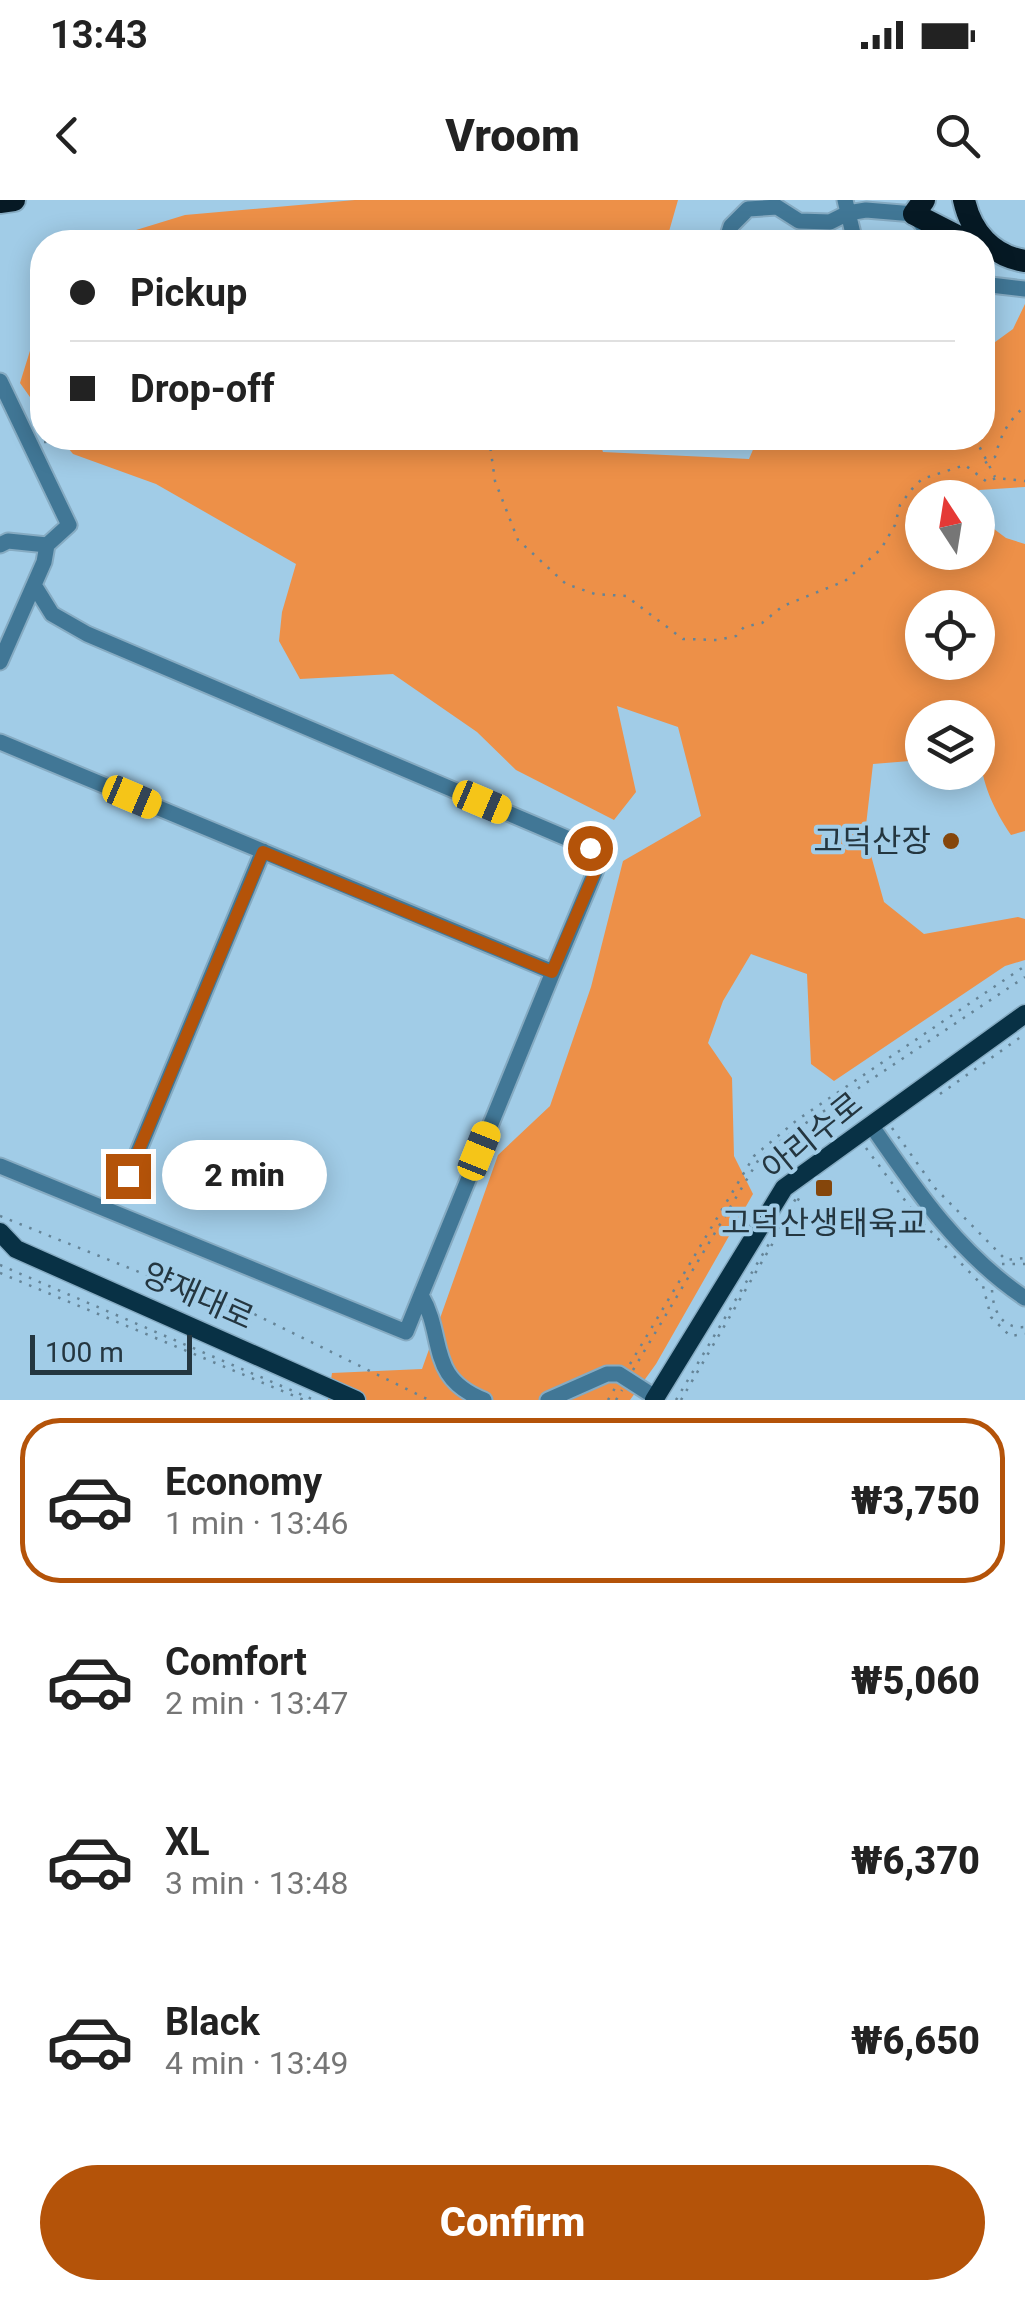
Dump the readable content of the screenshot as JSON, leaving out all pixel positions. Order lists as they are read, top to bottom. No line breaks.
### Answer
{"streets":{"main road":["아리수로","양재대로"]},"places":{"other":["고덕산장"],"transit":["고덕산생태육교"]},"scale_bar":"100 m","north":"top","page":{"status":"13:43","header":"Vroom","banner":["Pickup","Drop-off"],"bubble":"2 min","scale":"100 m","list":[{"name":"Economy","note":"1 min · 13:46","value":"₩3,750"},{"name":"Comfort","note":"2 min · 13:47","value":"₩5,060"},{"name":"XL","note":"3 min · 13:48","value":"₩6,370"},{"name":"Black","note":"4 min · 13:49","value":"₩6,650"}],"buttons":"Confirm"}}
